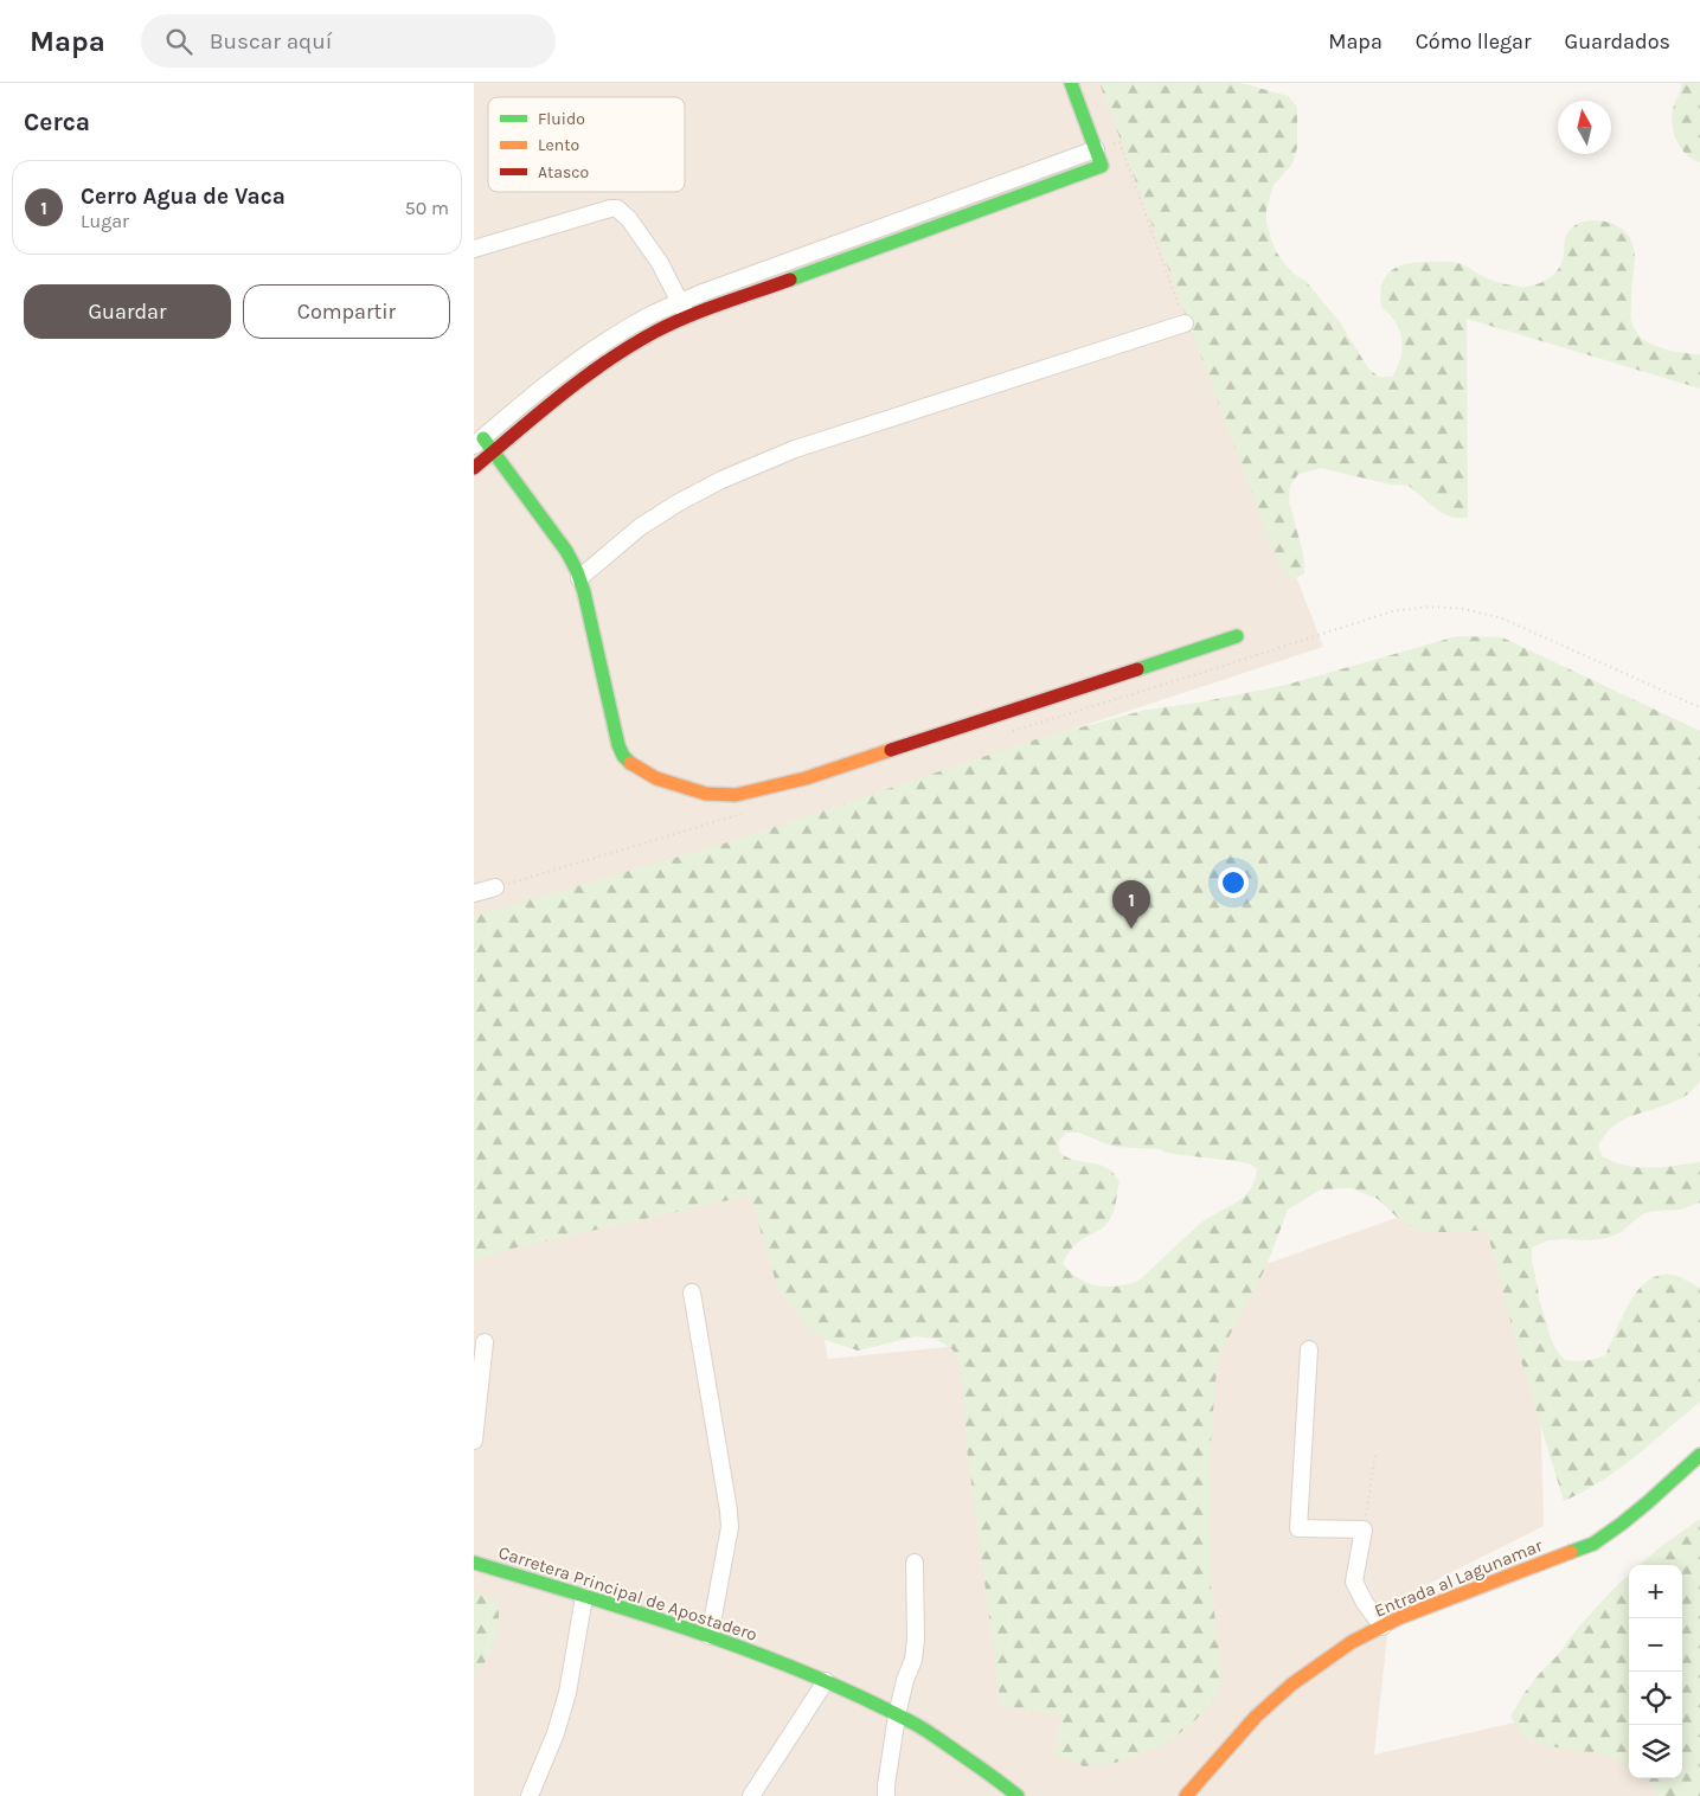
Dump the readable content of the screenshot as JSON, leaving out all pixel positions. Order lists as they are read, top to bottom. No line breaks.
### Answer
{"streets":{"street":["Entrada al Lagunamar","Carretera Principal de Apostadero"]},"legend":["Fluido","Lento","Atasco"],"north":"top","page":{"header":"Mapa","search":"Buscar aquí","nav":["Mapa","Cómo llegar","Guardados"],"heading":"Cerca","list":[{"mark":"1","name":"Cerro Agua de Vaca","note":"Lugar","value":"50 m"}],"buttons":["Guardar","Compartir"],"pins":"1","map_buttons":["+","−"]}}
